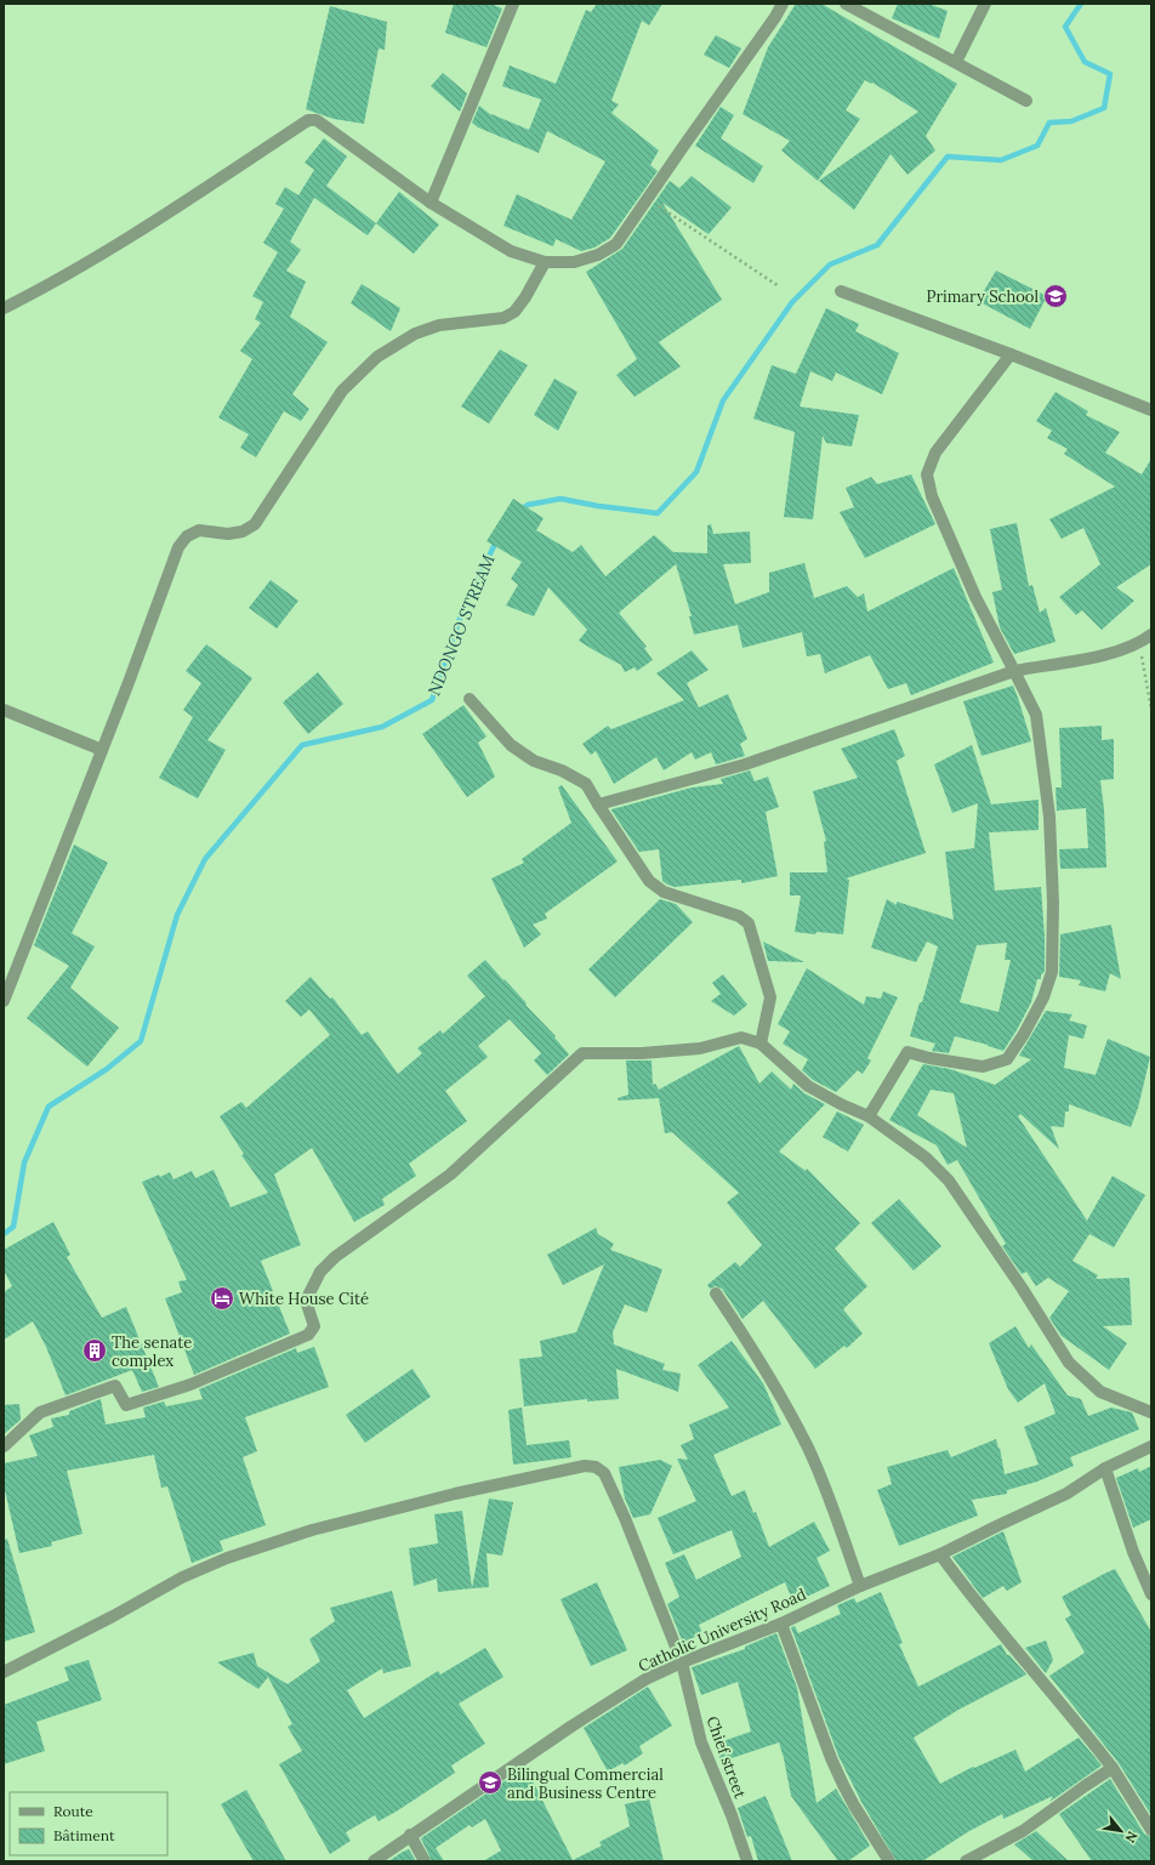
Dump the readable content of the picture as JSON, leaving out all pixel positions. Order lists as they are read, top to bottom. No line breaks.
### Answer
{"streets":{"street":["Catholic University Road","Chief street"]},"crossings":[["Catholic University Road","Chief street"]],"water":["NDONGO STREAM"],"places":{"school or university":["Primary School","Bilingual Commercial and Business Centre"],"hotel":["White House Cité"],"building":["The senate complex"]},"legend":["Route","Bâtiment"],"north":"bottom right"}
